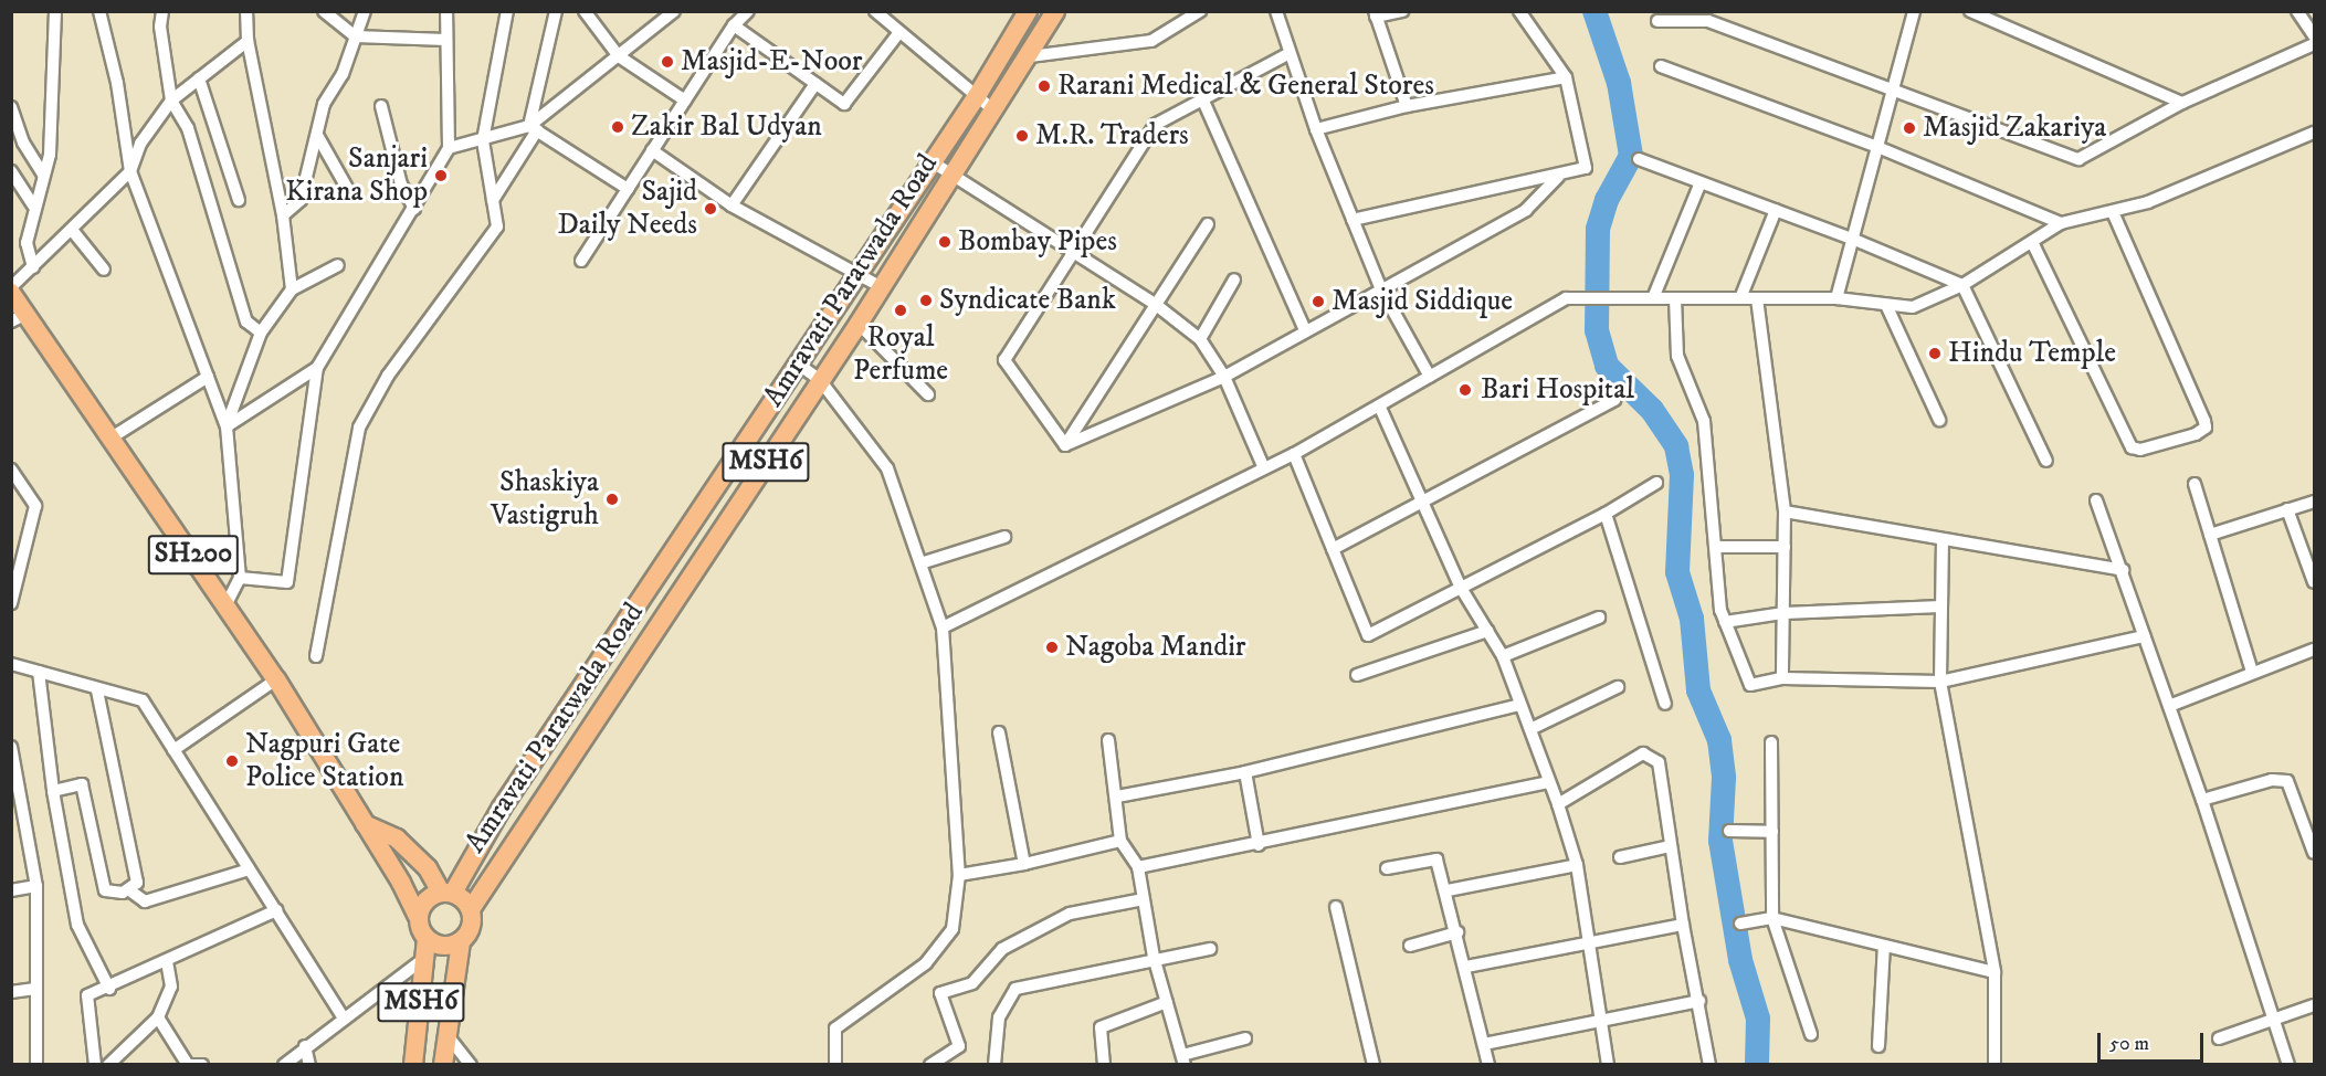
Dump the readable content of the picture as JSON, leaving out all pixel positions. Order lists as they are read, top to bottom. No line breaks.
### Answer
{"streets":{"main road":["Amravati Paratwada Road","MSH6","SH200"]},"crossings":[["Amravati Paratwada Road","MSH6"],["Amravati Paratwada Road","SH200"],["MSH6","SH200"]],"places":["Masjid-E-Noor","Rarani Medical & General Stores","Zakir Bal Udyan","Masjid Zakariya","M.R. Traders","Sanjari Kirana Shop","Sajid Daily Needs","Bombay Pipes","Syndicate Bank","Masjid Siddique","Royal Perfume","Hindu Temple","Bari Hospital","Shaskiya Vastigruh","Nagoba Mandir","Nagpuri Gate Police Station"],"scale_bar":"50 m"}
